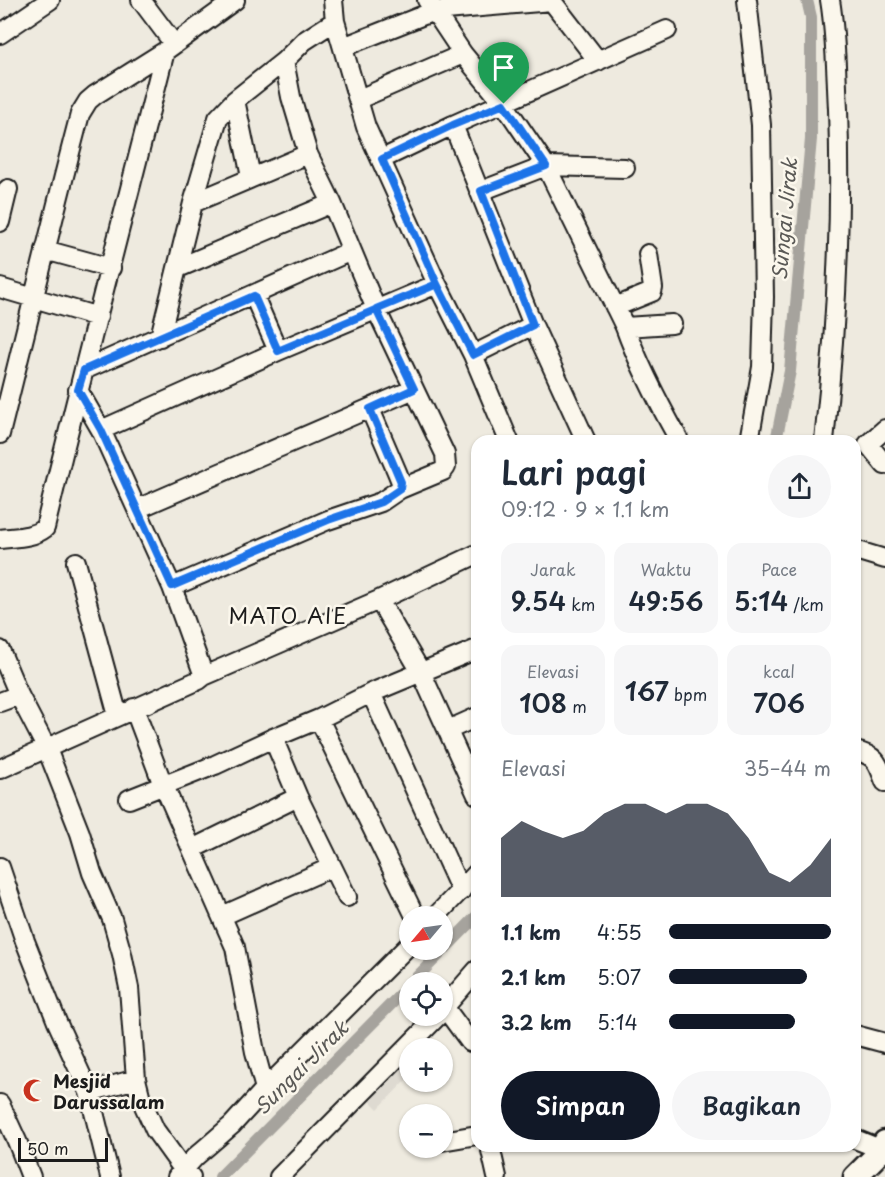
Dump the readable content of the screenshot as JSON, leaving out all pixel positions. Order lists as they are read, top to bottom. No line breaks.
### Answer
{"districts":["MATO AIE"],"water":["Sungai Jirak"],"places":{"mosque":["Mesjid Darussalam"]},"scale_bar":"50 m","north":"bottom left","page":{"heading":["Lari pagi","09:12 · 9 × 1.1 km"],"stats":[["Jarak","9.54 km"],["Waktu","49:56"],["Pace","5:14 /km"],["Elevasi","108 m"],["167 bpm"],["kcal","706"]],"chart":["Elevasi","35–44 m"],"map_buttons":["+","−"],"list":[{"name":"1.1 km","note":"4:55"},{"name":"2.1 km","note":"5:07"},{"name":"3.2 km","note":"5:14"}],"buttons":["Simpan","Bagikan"],"scale":"50 m"}}
